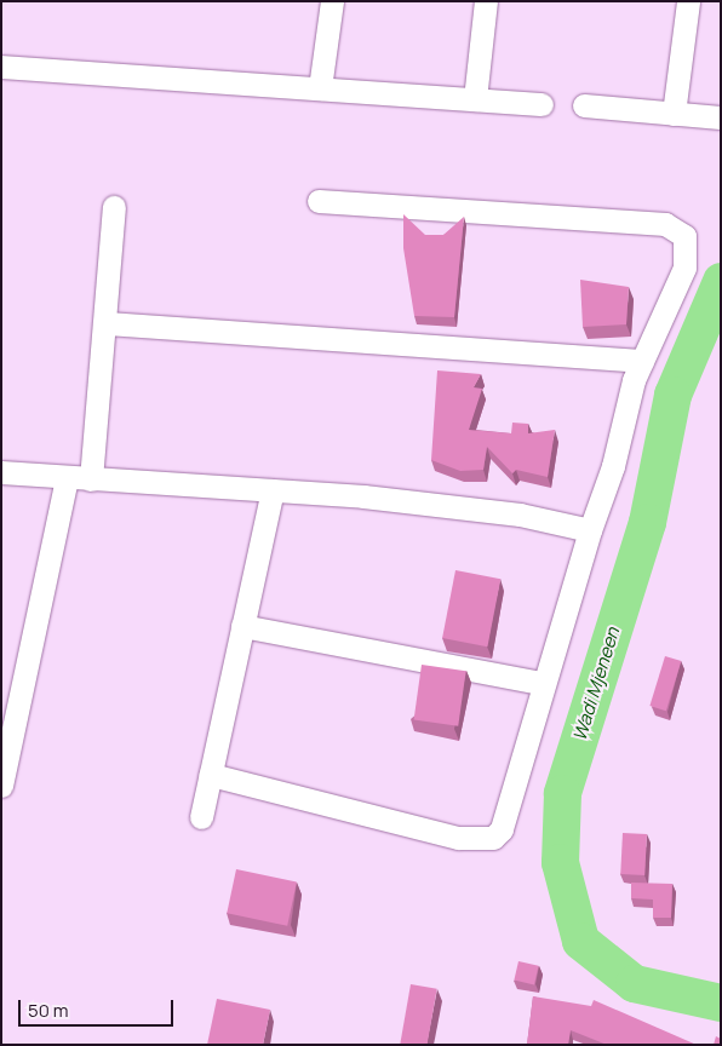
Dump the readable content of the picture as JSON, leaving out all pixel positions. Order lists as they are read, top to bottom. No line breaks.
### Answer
{"water":["Wadi Mjeneen"],"scale_bar":"50 m"}
